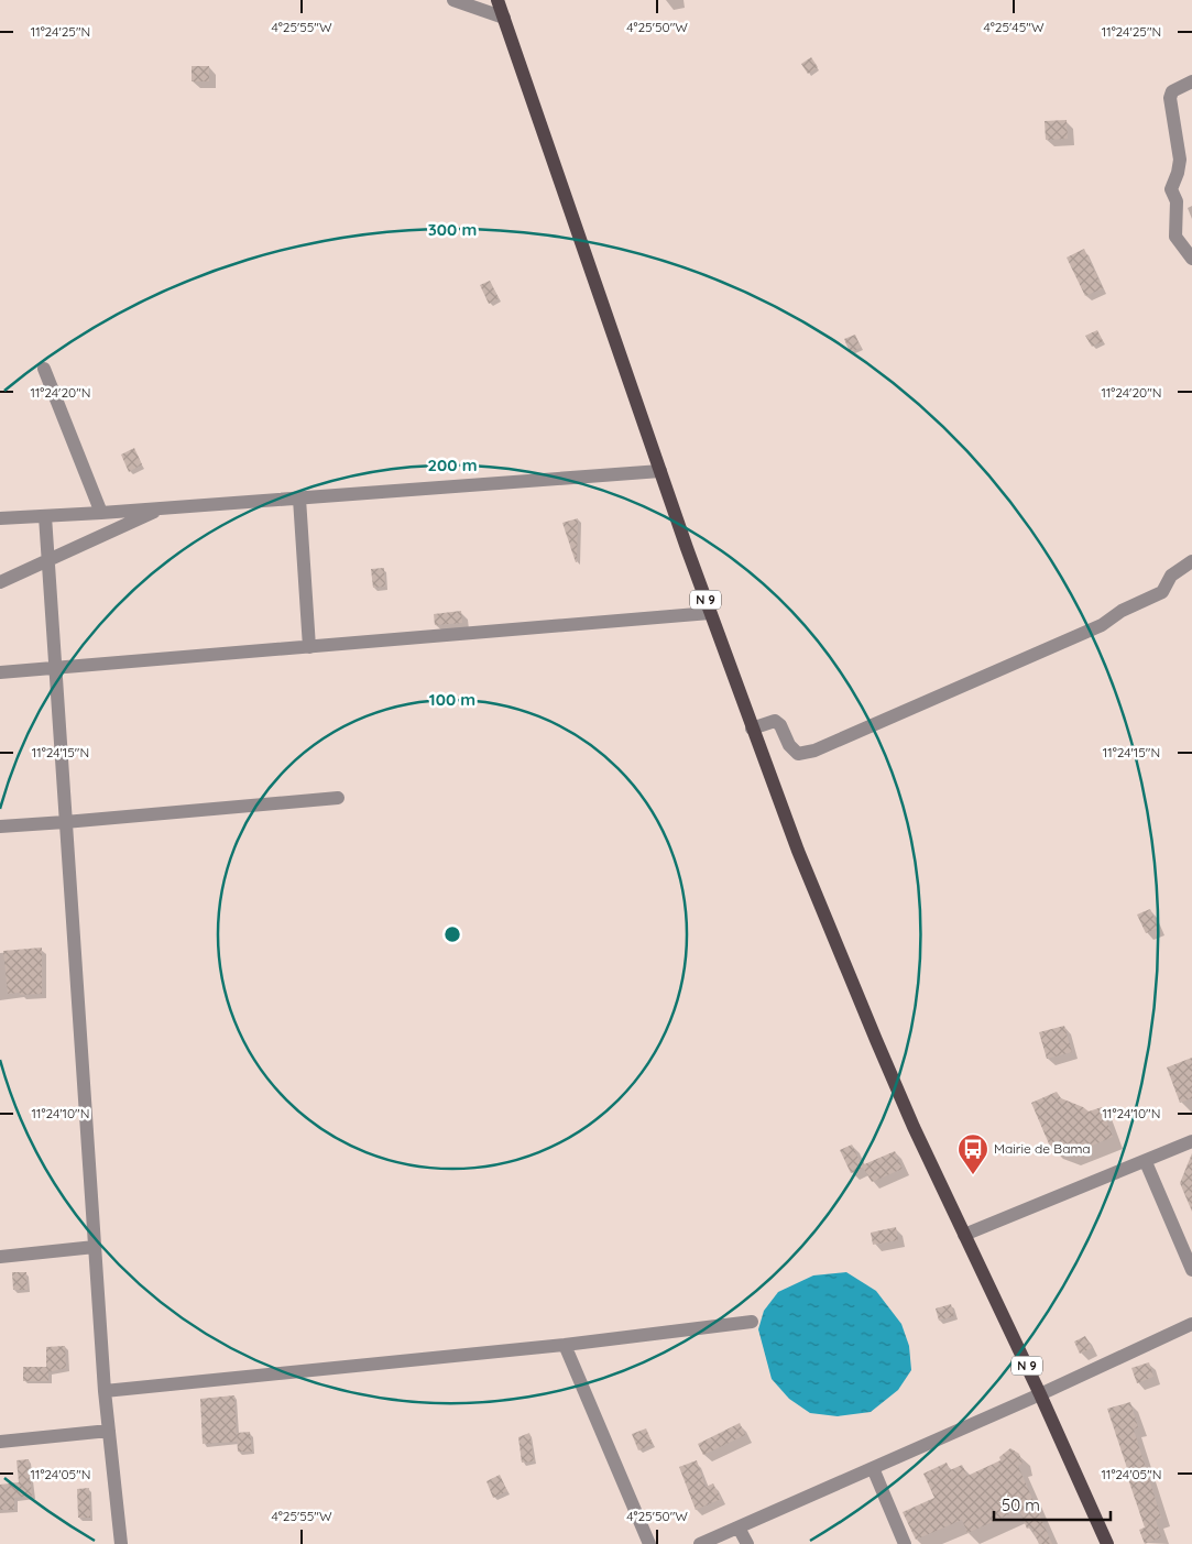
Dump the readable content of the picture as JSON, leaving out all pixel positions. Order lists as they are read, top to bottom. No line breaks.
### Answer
{"streets":{"main road":["N 9"]},"places":{"bus stop":["Mairie de Bama"]},"scale_bar":"50 m","coordinates":["4°25'55\"W","4°25'50\"W","4°25'45\"W","11°24'25\"N","11°24'20\"N","11°24'15\"N","11°24'10\"N","11°24'05\"N"],"rings":["300 m","200 m","100 m"]}
